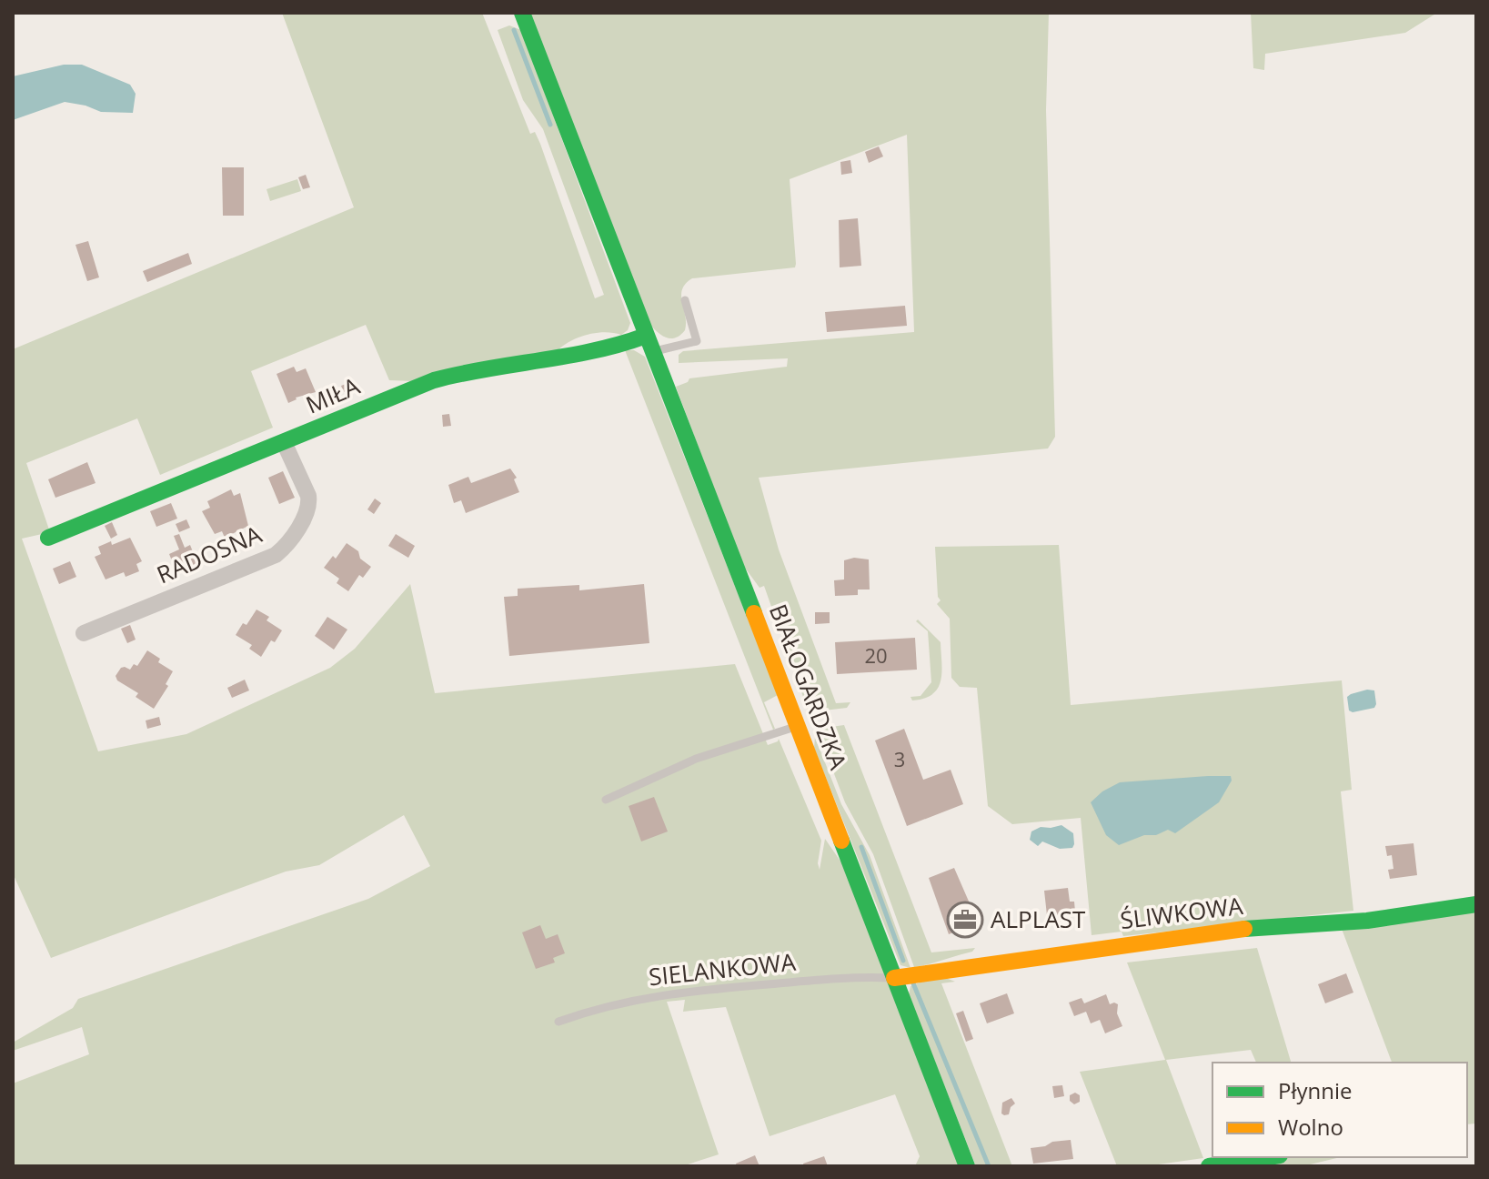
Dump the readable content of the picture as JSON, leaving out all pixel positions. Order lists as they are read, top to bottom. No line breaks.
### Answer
{"streets":{"street":["MIŁA","RADOSNA","BIAŁOGARDZKA","ŚLIWKOWA"],"lane":["SIELANKOWA"]},"crossings":[["MIŁA","RADOSNA"],["MIŁA","BIAŁOGARDZKA"],["BIAŁOGARDZKA","ŚLIWKOWA"],["BIAŁOGARDZKA","SIELANKOWA"],["ŚLIWKOWA","SIELANKOWA"]],"places":{"office":["ALPLAST"]},"house_numbers":["20","3"],"legend":["Płynnie","Wolno"]}
